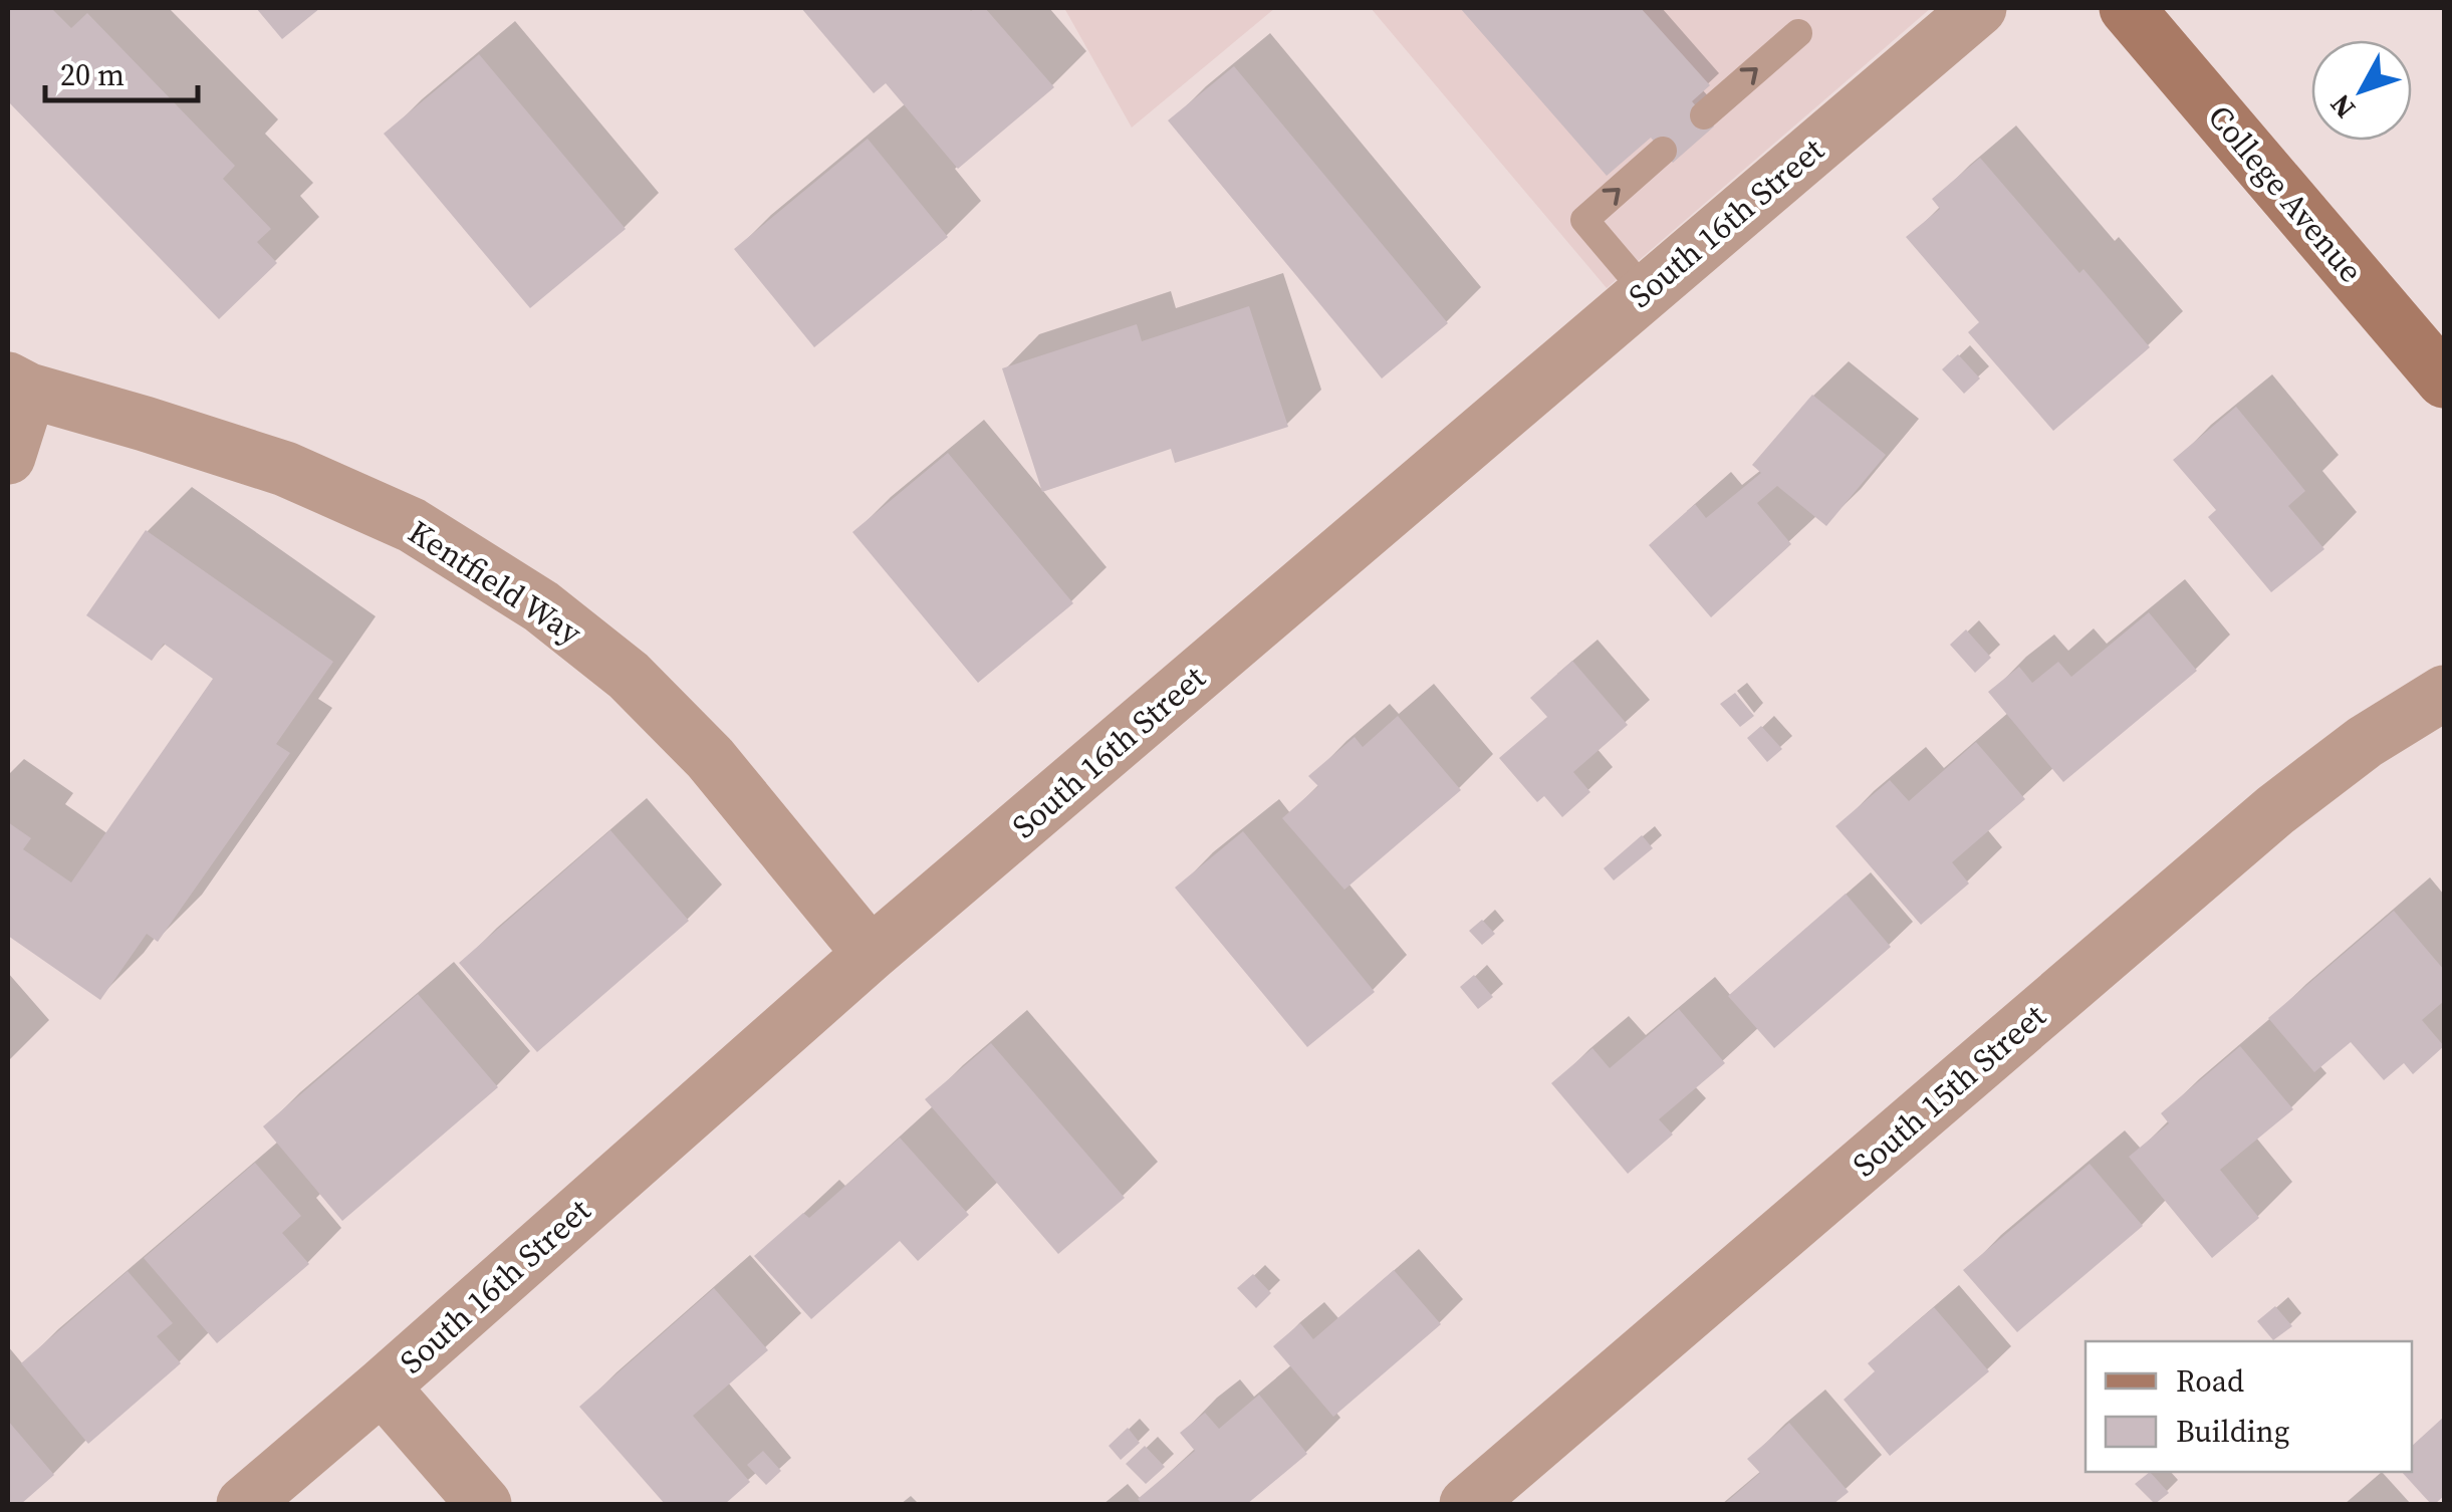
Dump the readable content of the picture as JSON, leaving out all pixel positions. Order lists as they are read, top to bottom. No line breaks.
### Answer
{"streets":{"main road":["College Avenue"],"street":["South 16th Street","Kentfield Way","South 15th Street"]},"crossings":[["South 16th Street","Kentfield Way"]],"legend":["Road","Building"],"scale_bar":"20 m","north":"bottom left"}
